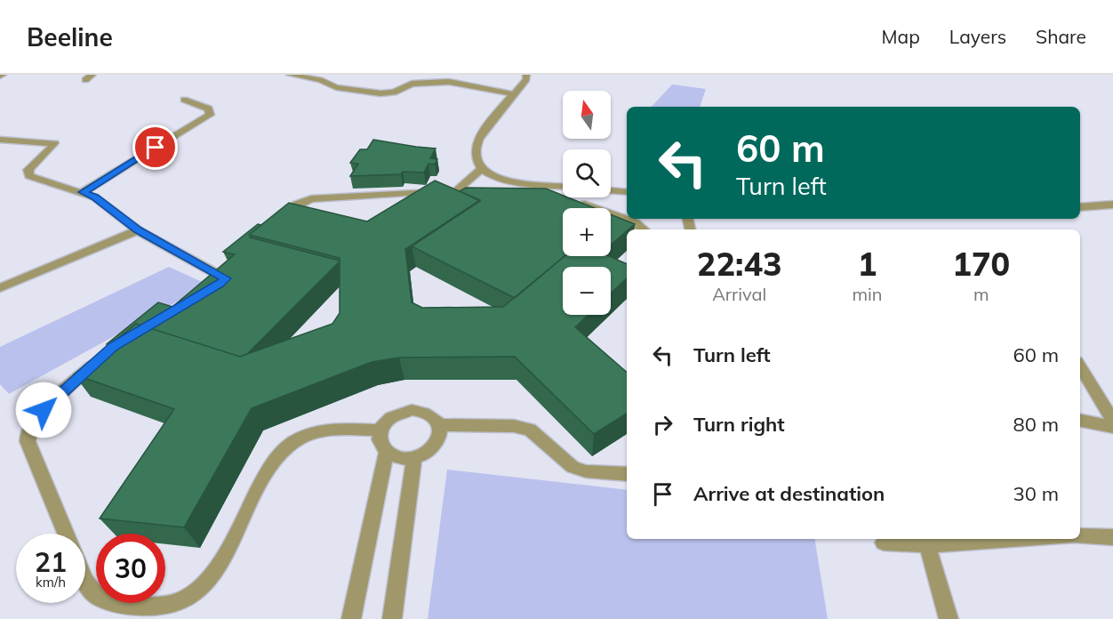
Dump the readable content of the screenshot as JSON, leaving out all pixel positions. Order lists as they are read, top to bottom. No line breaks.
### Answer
{"north":"top","page":{"header":"Beeline","nav":["Map","Layers","Share"],"map_buttons":["+","−"],"turn":["60 m","Turn left"],"eta":["22:43","Arrival","1","min","170","m"],"list":[{"name":"Turn left","value":"60 m"},{"name":"Turn right","value":"80 m"},{"name":"Arrive at destination","value":"30 m"}],"speed":"21 km/h","limit":"30"}}
